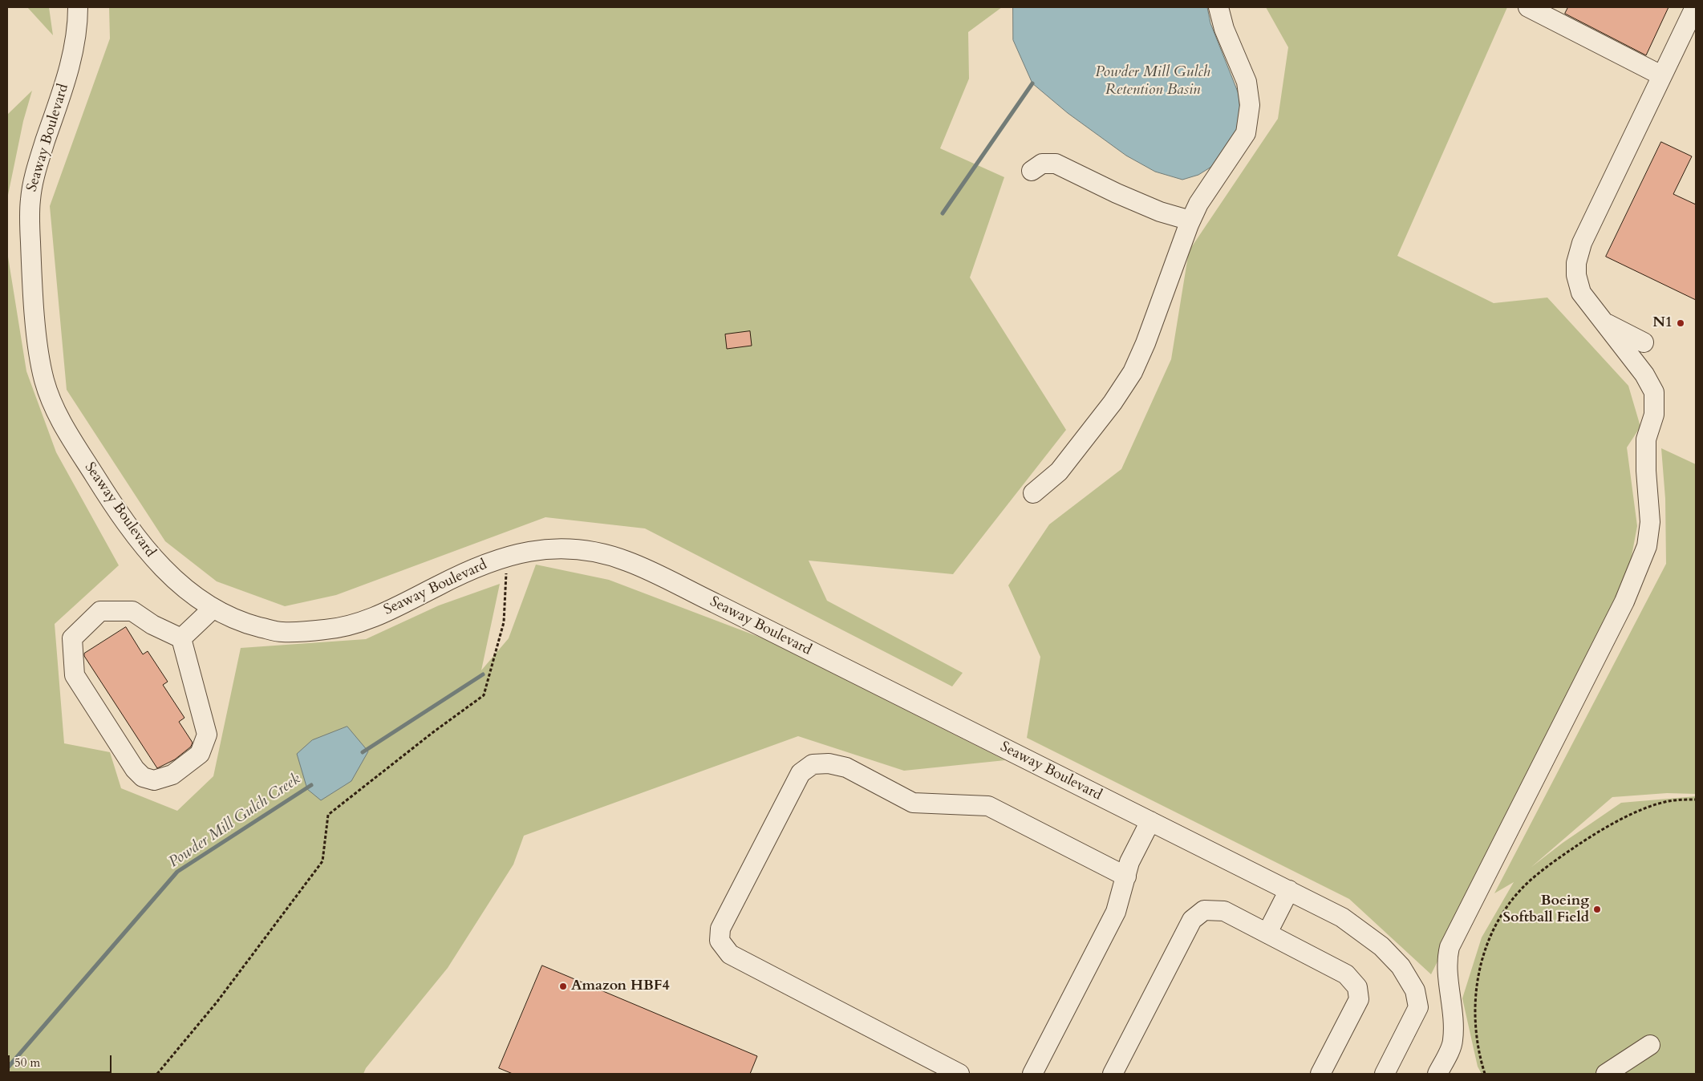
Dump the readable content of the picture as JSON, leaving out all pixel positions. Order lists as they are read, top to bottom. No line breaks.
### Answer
{"streets":{"street":["Seaway Boulevard"]},"water":["Powder Mill Gulch Retention Basin","Powder Mill Gulch Creek"],"places":["N1","Boeing Softball Field","Amazon HBF4"],"scale_bar":"50 m"}
